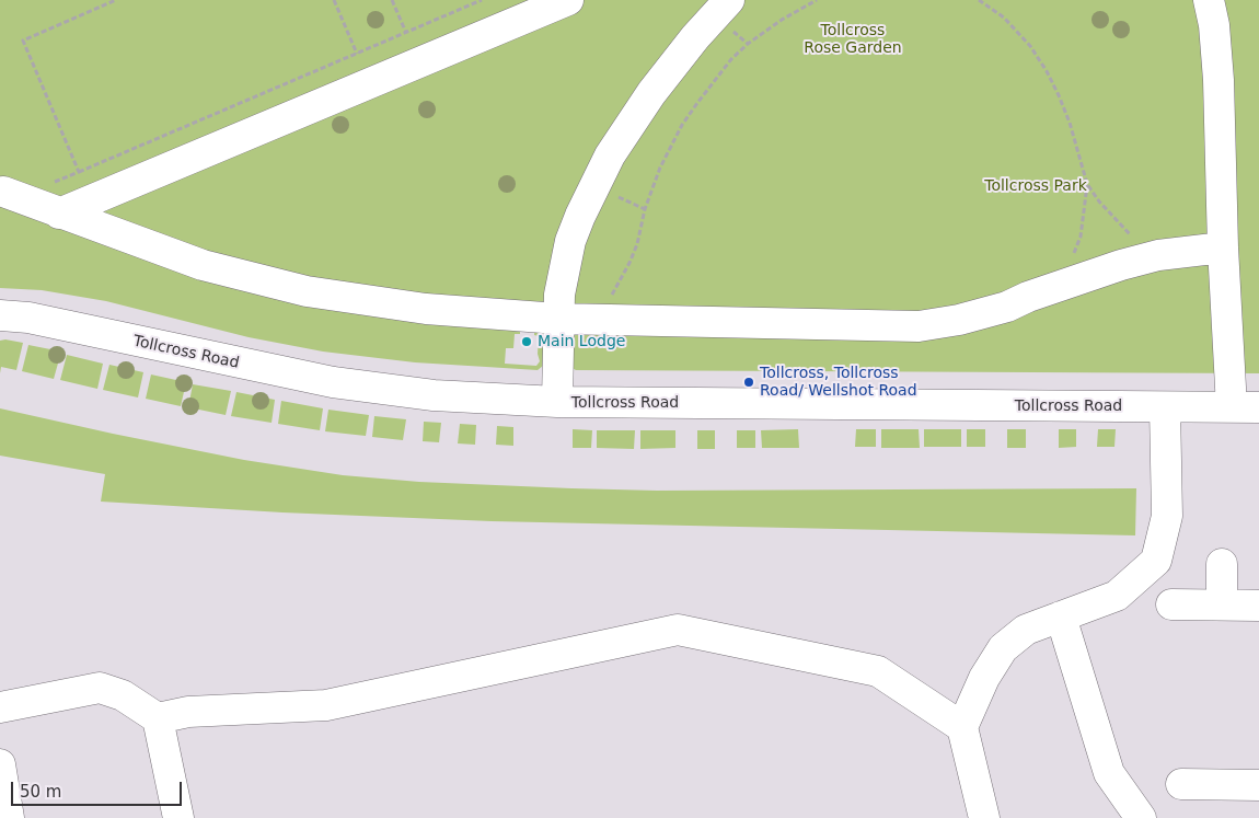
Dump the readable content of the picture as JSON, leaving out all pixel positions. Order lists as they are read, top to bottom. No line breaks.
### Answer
{"streets":{"street":["Tollcross Road"]},"parks":["Tollcross Rose Garden","Tollcross Park"],"places":["Main Lodge","Tollcross, Tollcross Road/ Wellshot Road"],"scale_bar":"50 m"}
